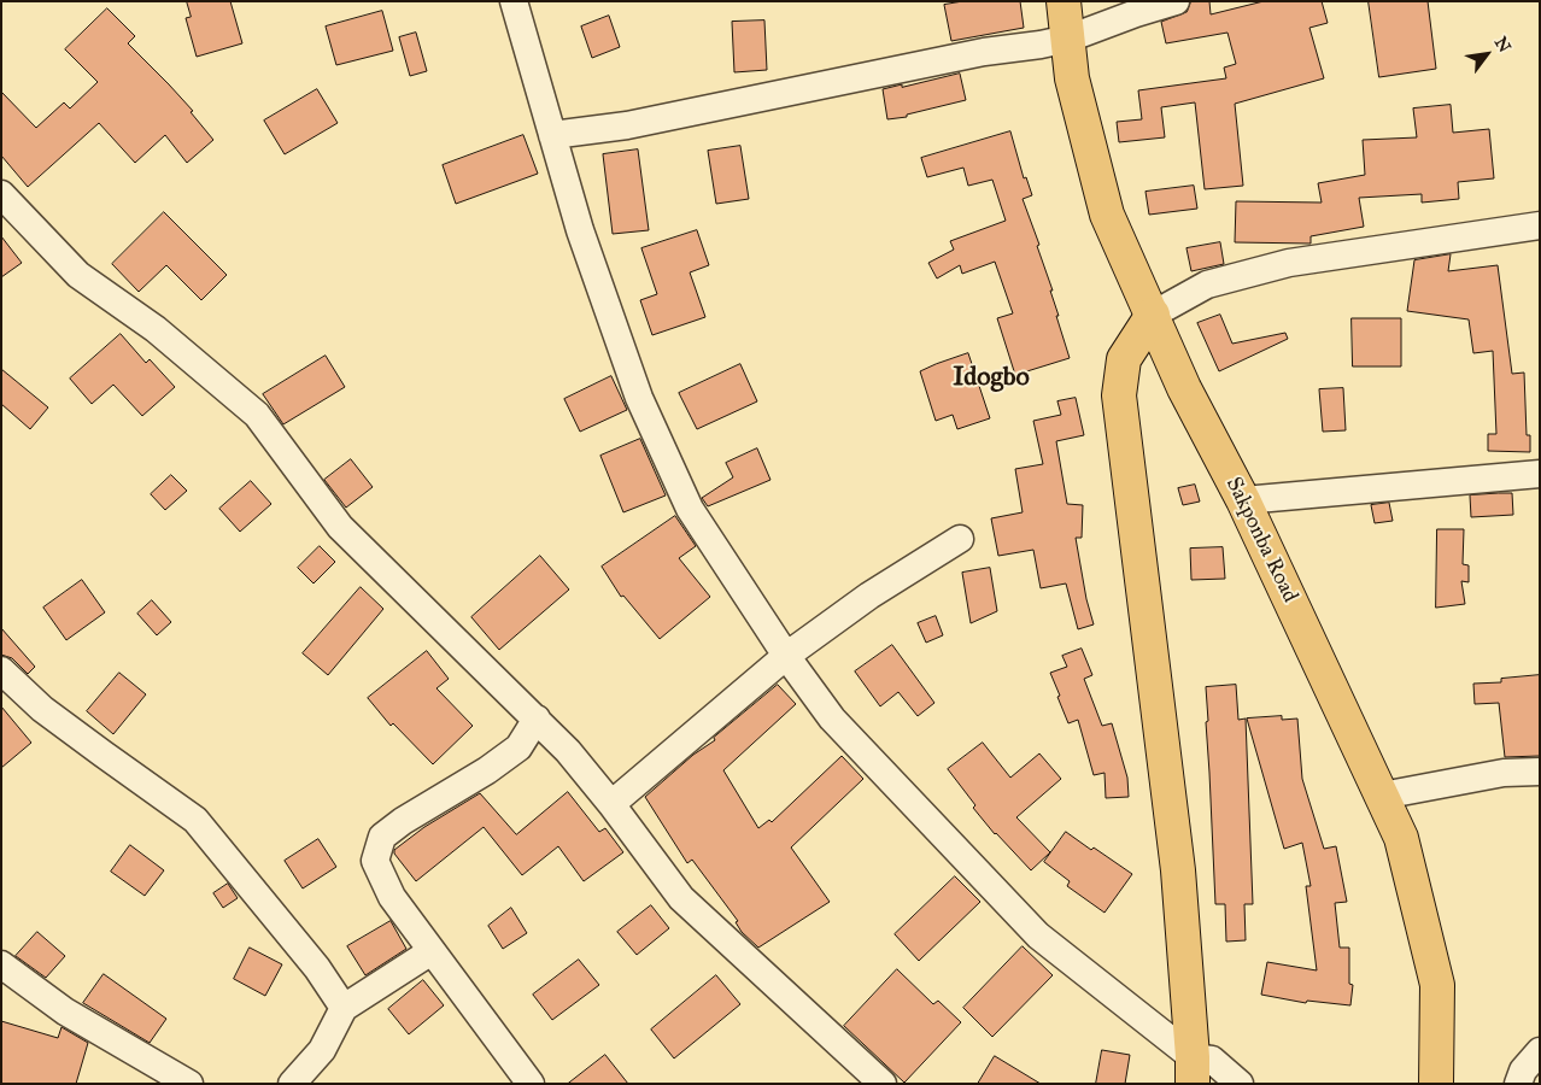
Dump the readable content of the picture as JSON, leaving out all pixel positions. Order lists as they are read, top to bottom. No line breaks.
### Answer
{"streets":{"main road":["Sakponba Road"]},"districts":["Idogbo"],"north":"top right"}
